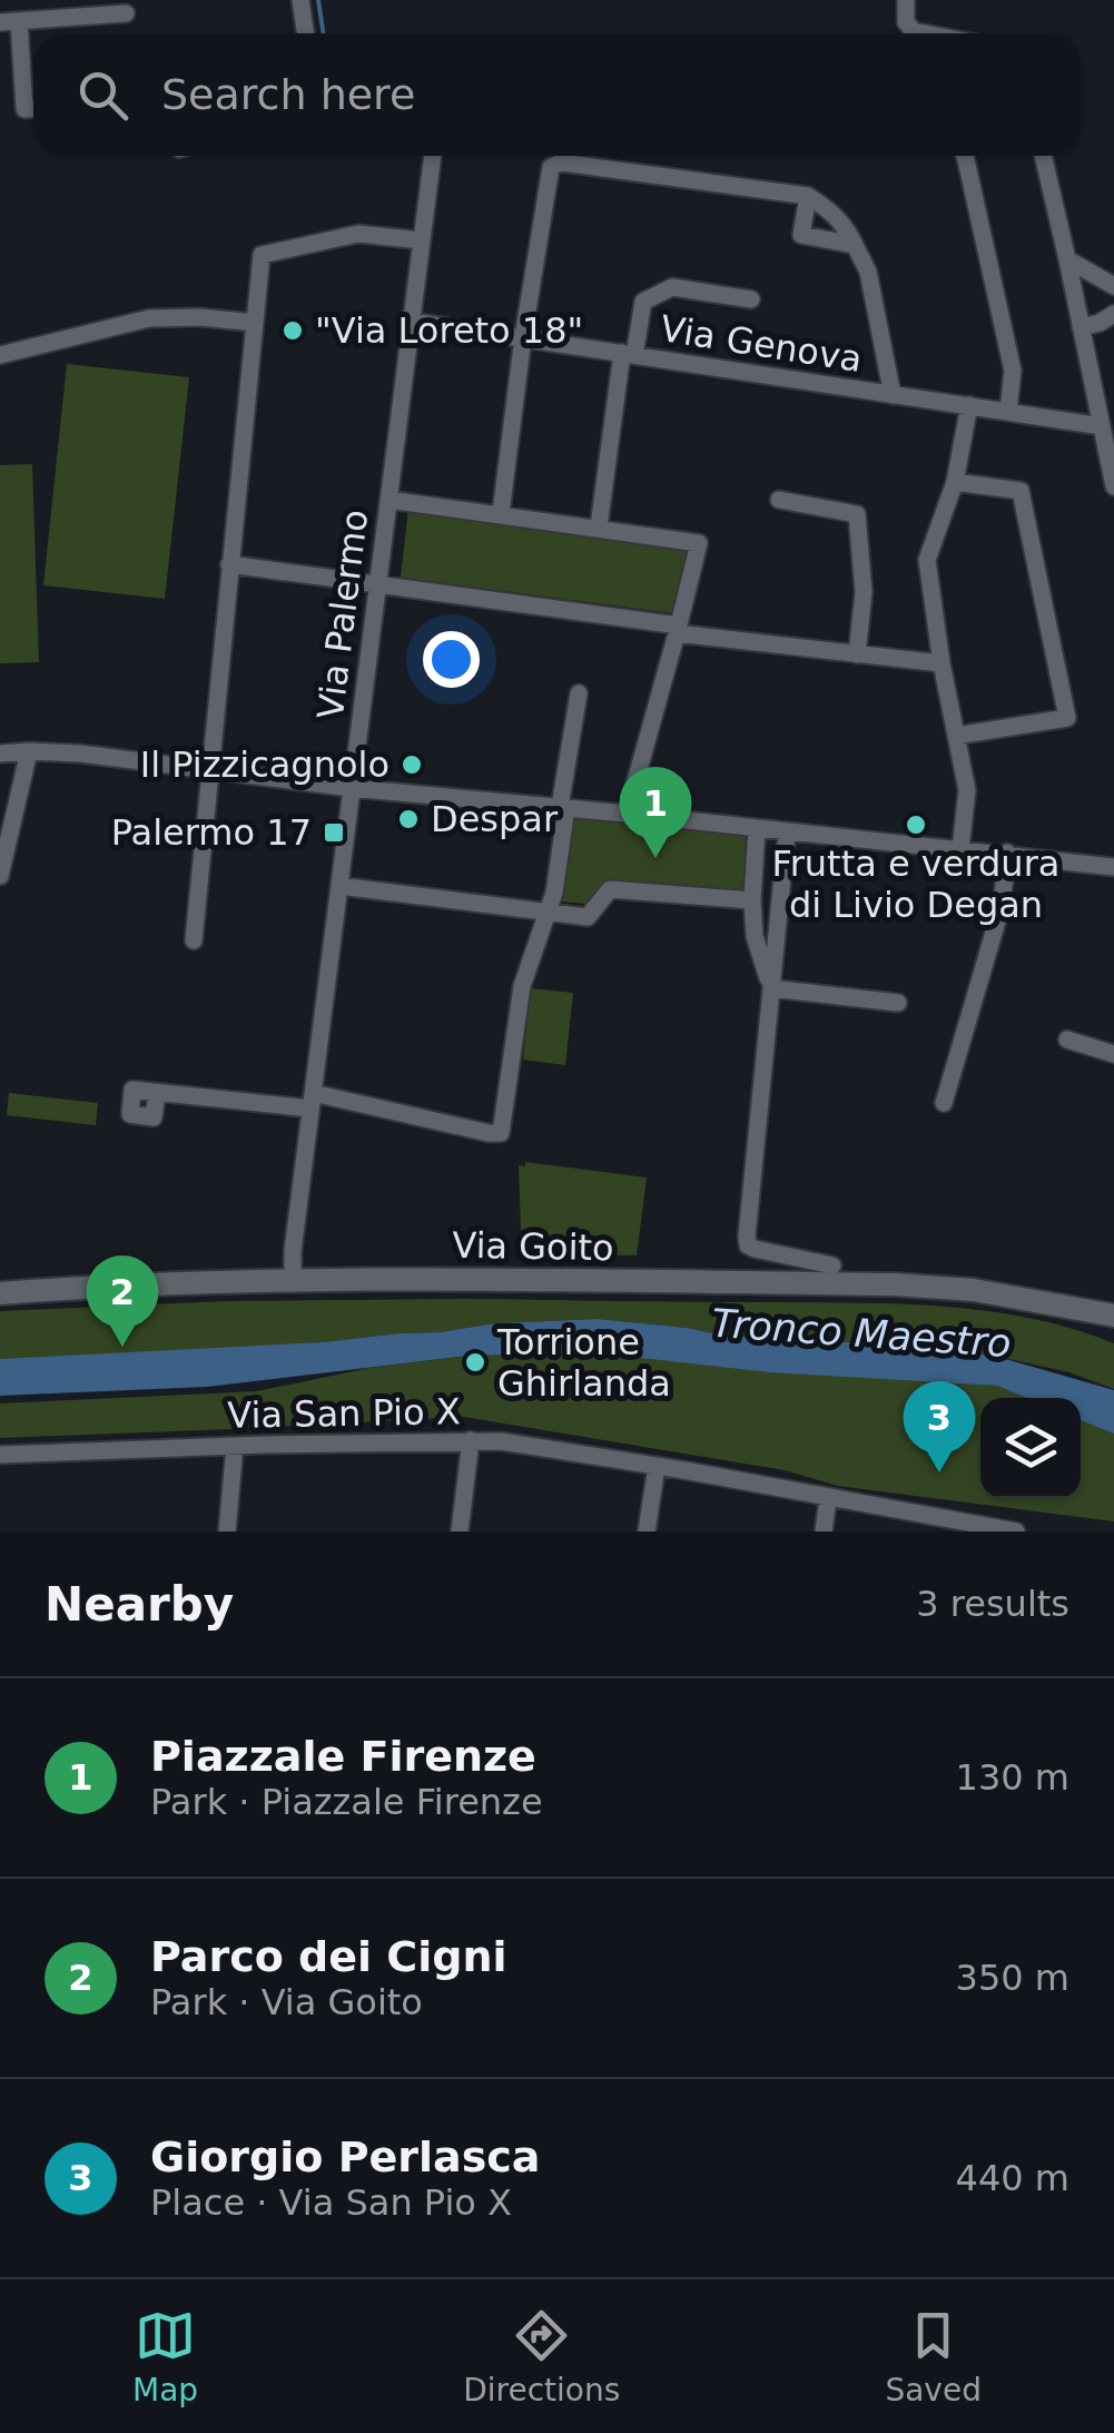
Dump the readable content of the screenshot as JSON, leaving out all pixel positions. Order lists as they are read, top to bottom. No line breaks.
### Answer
{"streets":{"main road":["Via Goito"],"street":["Via Genova","Via Palermo","Via San Pio X"]},"crossings":[["Via Genova","Via Palermo"],["Via Palermo","Via Goito"]],"water":["Tronco Maestro"],"places":{"other":["\"Via Loreto 18\"","Il Pizzicagnolo","Despar","Frutta e verdura di Livio Degan","Torrione Ghirlanda"],"transit":["Palermo 17"]},"page":{"search":"Search here","pins":["1","2","3"],"heading":["Nearby","3 results"],"list":[{"mark":"1","name":"Piazzale Firenze","note":"Park · Piazzale Firenze","value":"130 m"},{"mark":"2","name":"Parco dei Cigni","note":"Park · Via Goito","value":"350 m"},{"mark":"3","name":"Giorgio Perlasca","note":"Place · Via San Pio X","value":"440 m"}],"nav":["Map","Directions","Saved"]}}
